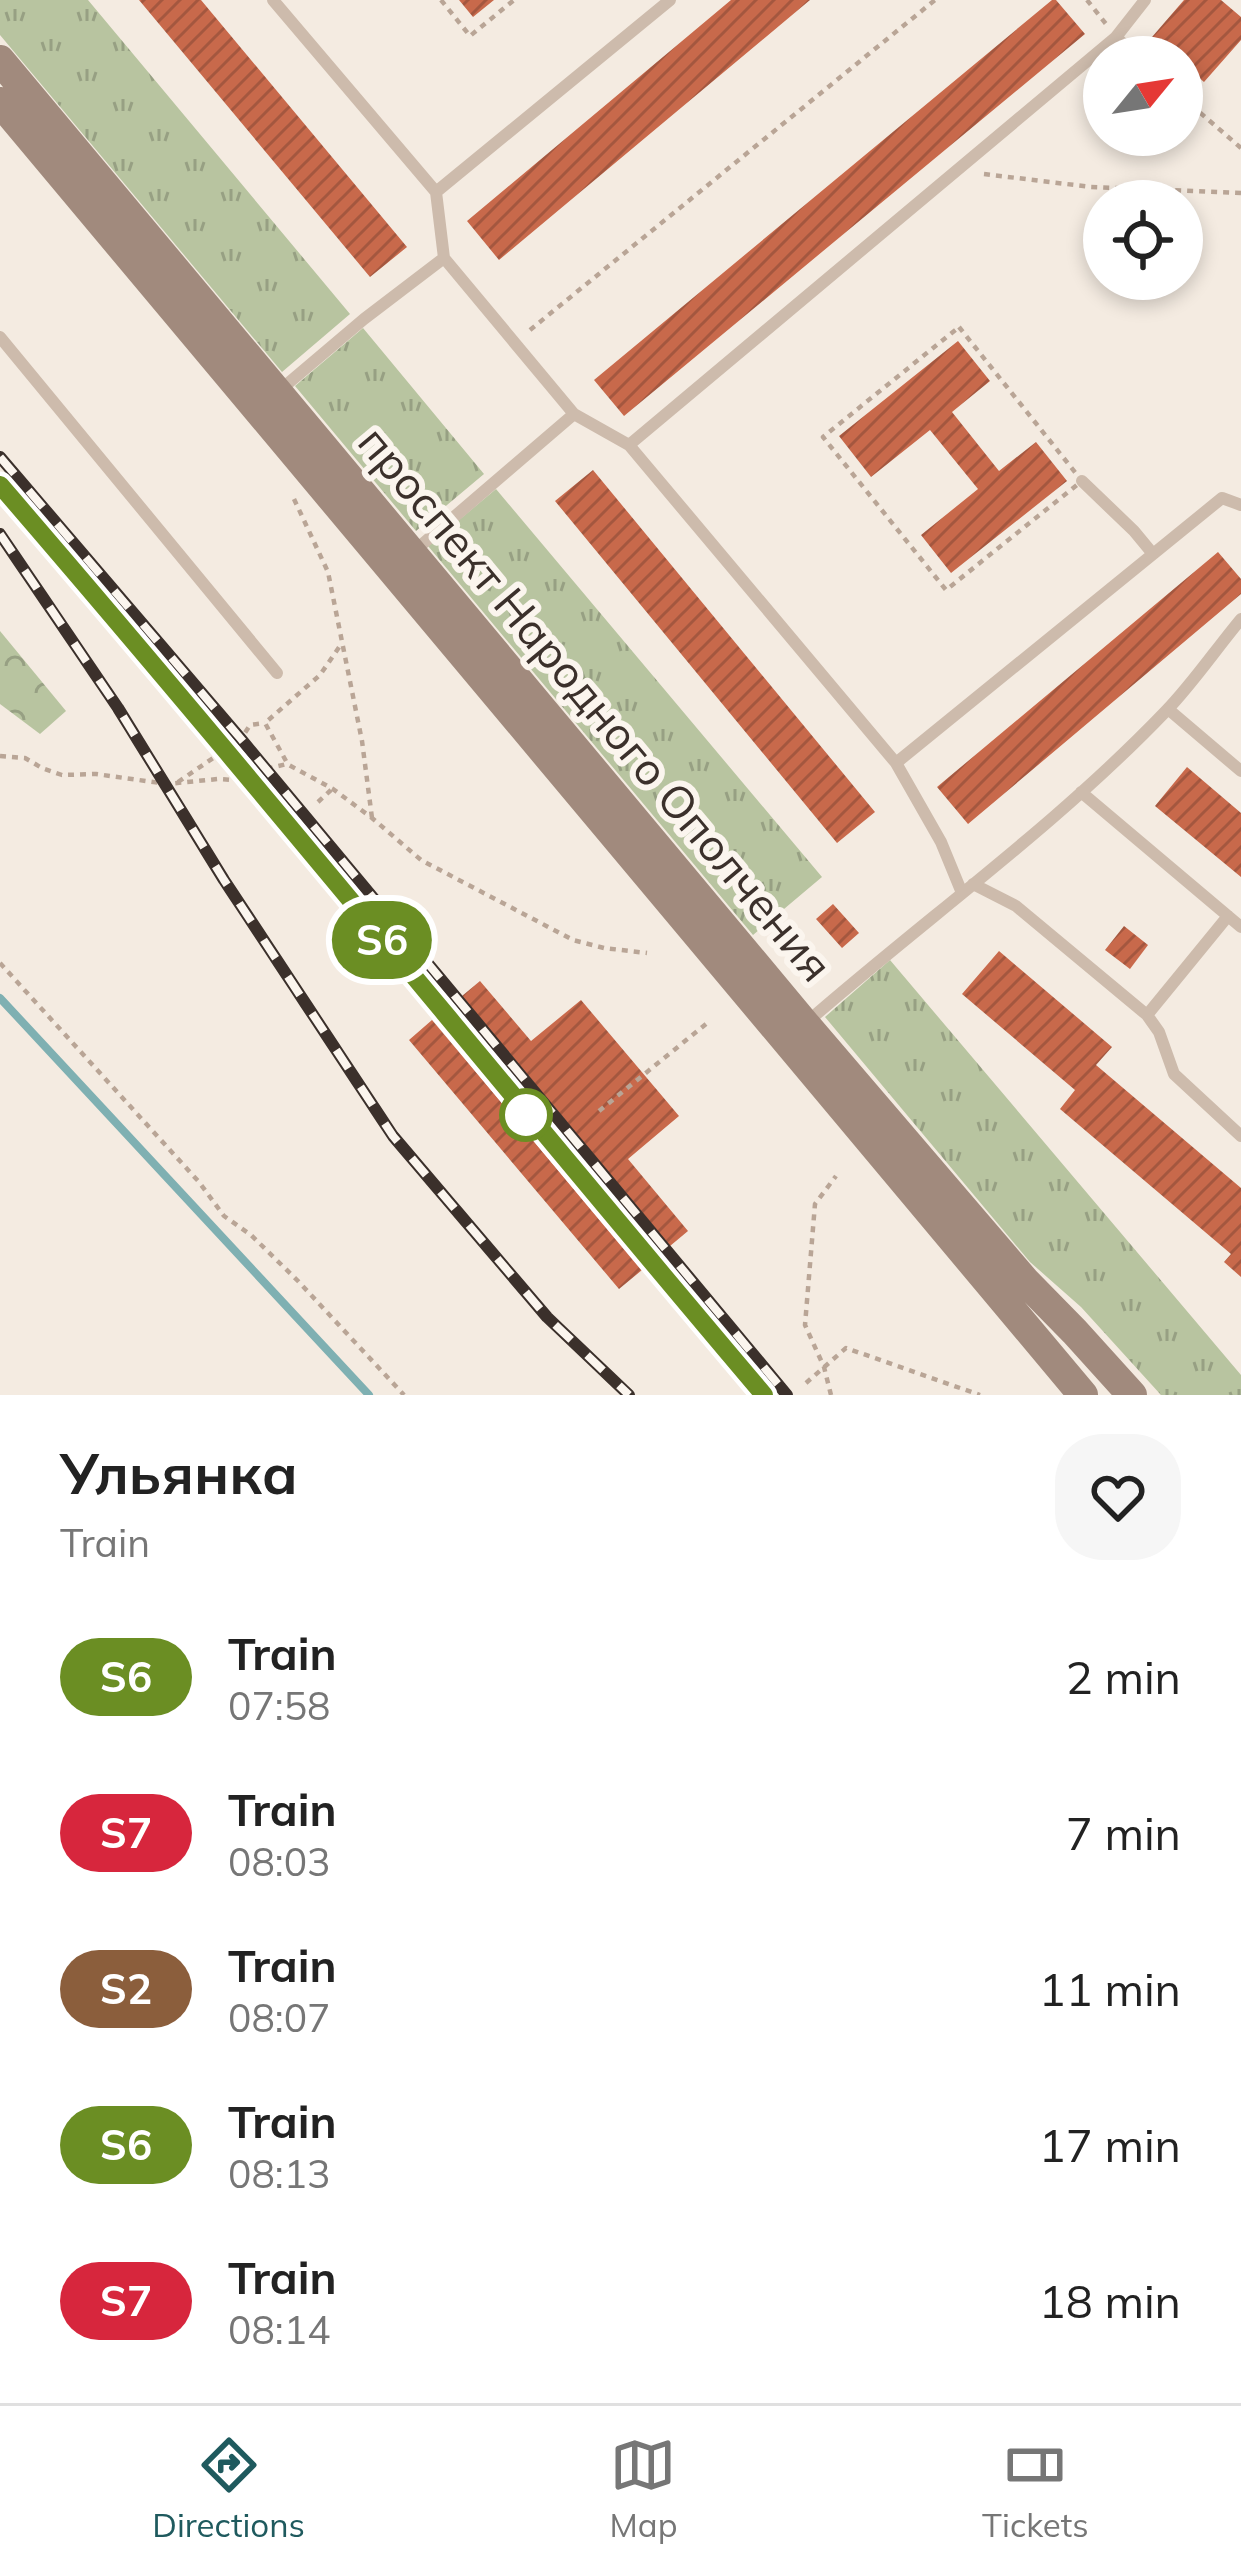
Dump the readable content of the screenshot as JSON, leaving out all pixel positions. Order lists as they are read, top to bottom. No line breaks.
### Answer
{"streets":{"main road":["проспект Народного Ополчения"]},"north":"top right","page":{"on_map":"S6","heading":["Ульянка","Train"],"list":[{"mark":"S6","name":"Train","note":"07:58","value":"2 min"},{"mark":"S7","name":"Train","note":"08:03","value":"7 min"},{"mark":"S2","name":"Train","note":"08:07","value":"11 min"},{"mark":"S6","name":"Train","note":"08:13","value":"17 min"},{"mark":"S7","name":"Train","note":"08:14","value":"18 min"}],"tabs":["Directions","Map","Tickets"]}}
